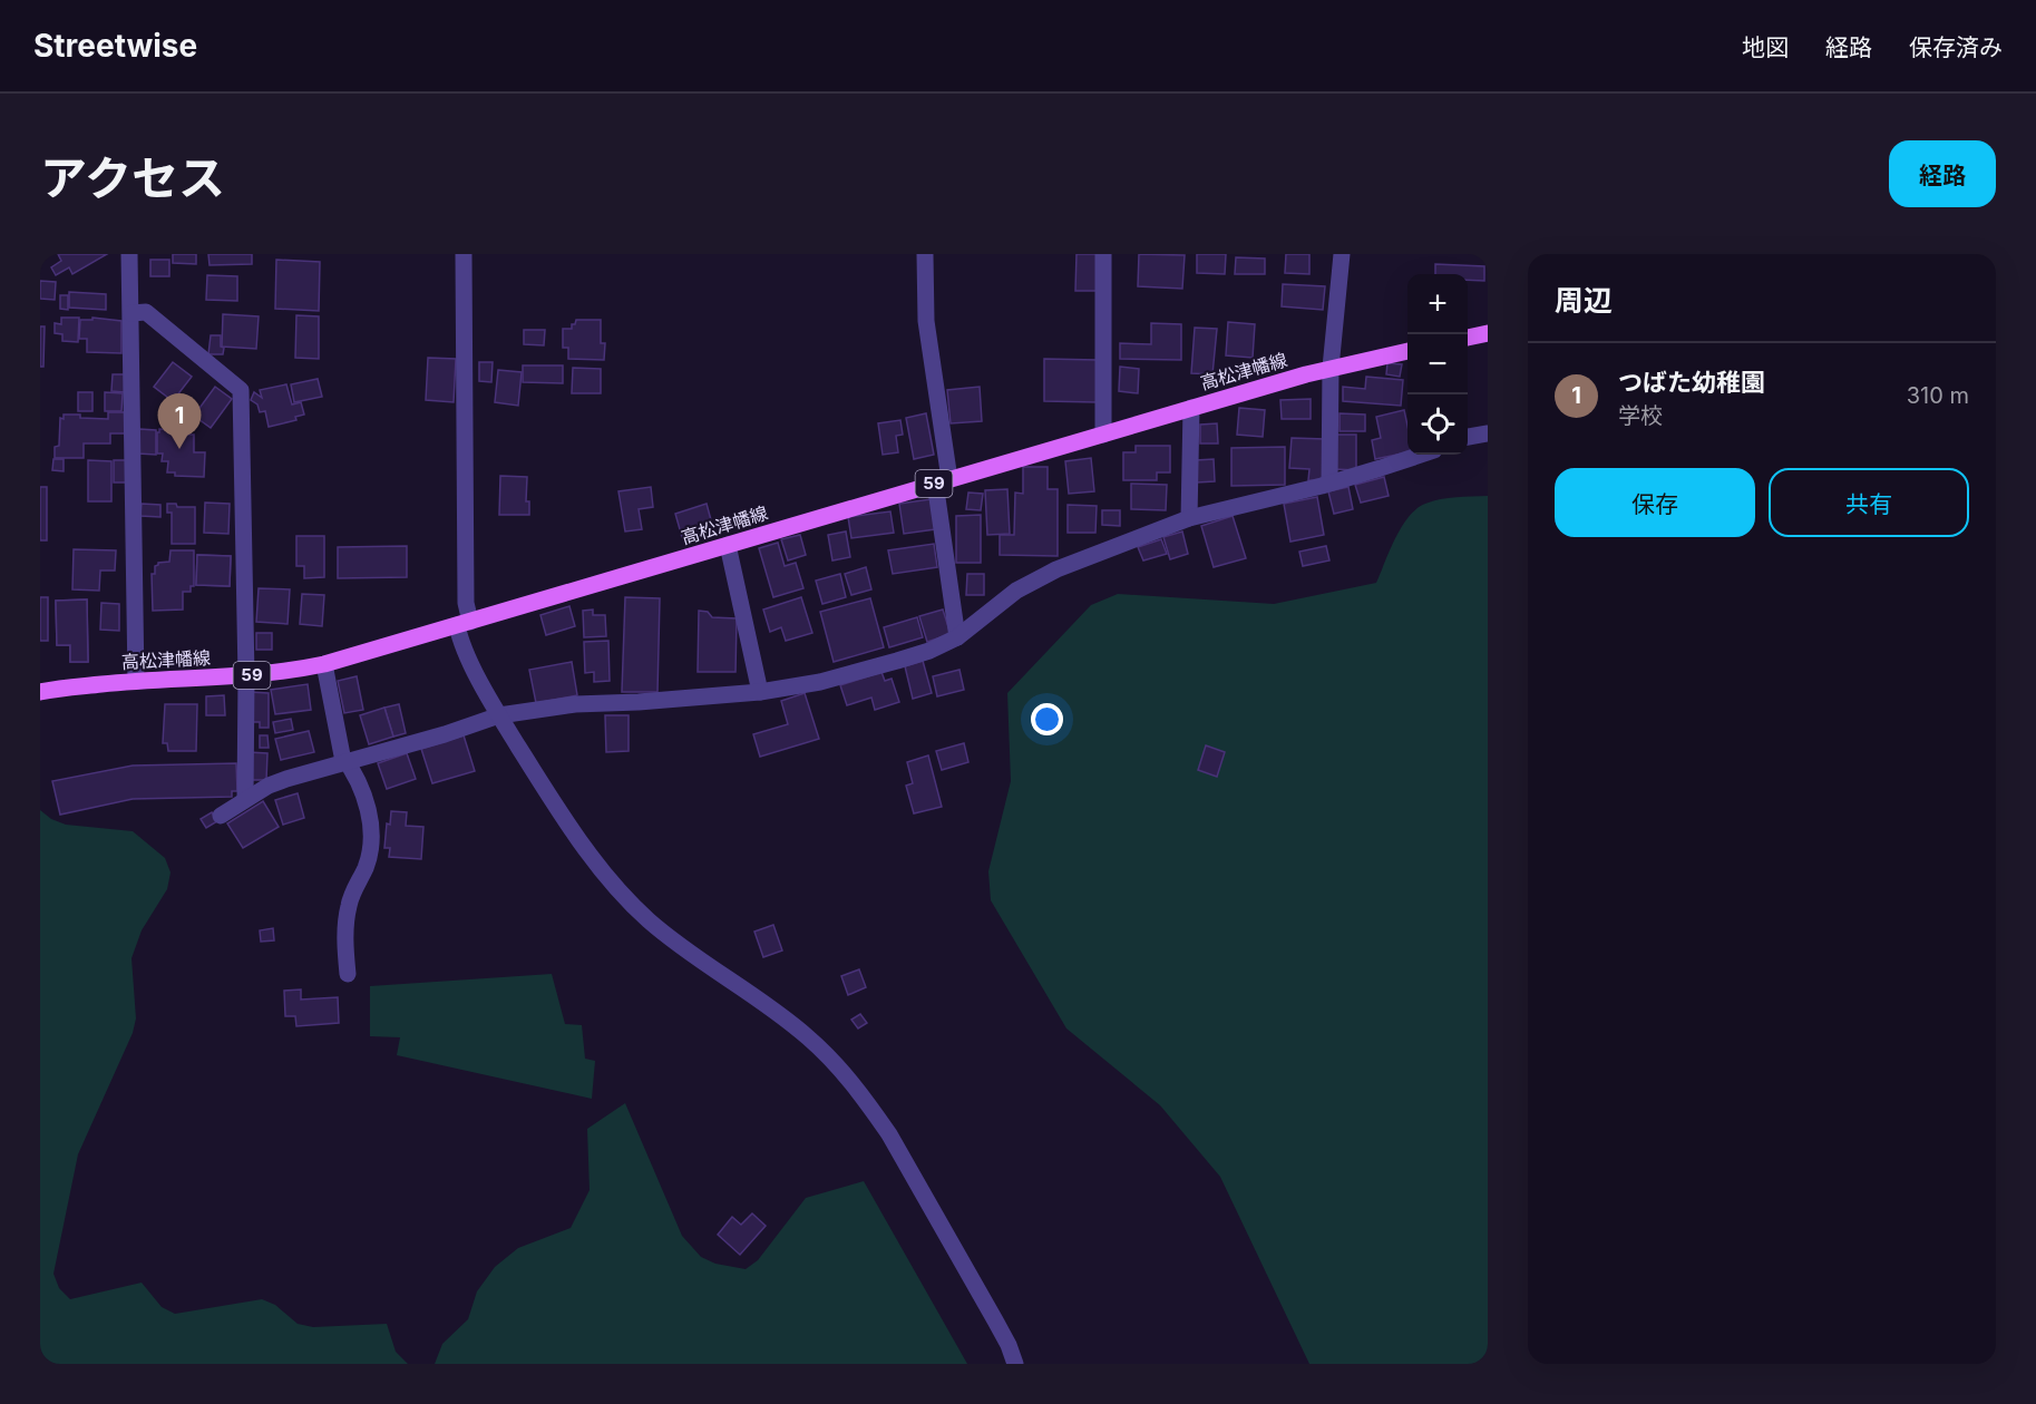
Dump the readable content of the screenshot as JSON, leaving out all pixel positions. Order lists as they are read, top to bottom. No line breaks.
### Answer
{"streets":{"main road":["高松津幡線","59"]},"page":{"header":"Streetwise","nav":["地図","経路","保存済み"],"title":"アクセス","buttons":["経路",["保存","共有"]],"heading":"周辺","map_buttons":["+","−"],"list":[{"mark":"1","name":"つばた幼稚園","note":"学校","value":"310 m"}],"pins":"1"}}
